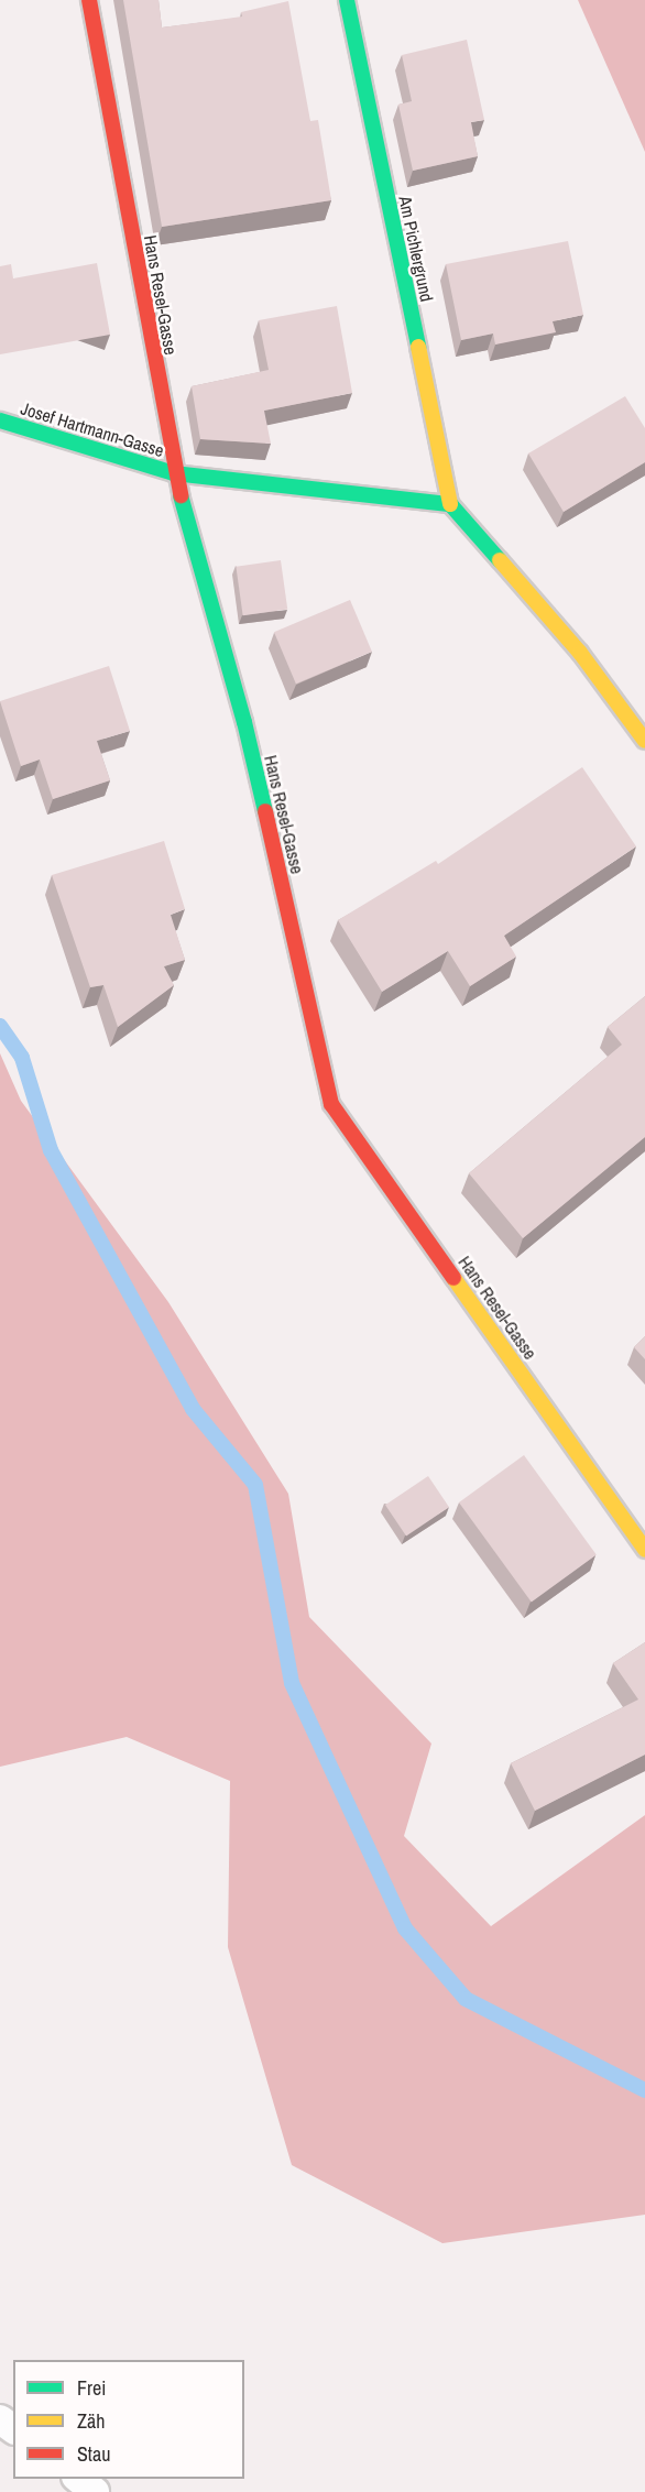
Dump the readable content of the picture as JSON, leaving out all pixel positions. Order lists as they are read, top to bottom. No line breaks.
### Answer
{"streets":{"street":["Am Pichlergrund","Hans Resel-Gasse","Josef Hartmann-Gasse"]},"crossings":[["Hans Resel-Gasse","Josef Hartmann-Gasse"]],"legend":["Frei","Zäh","Stau"]}
